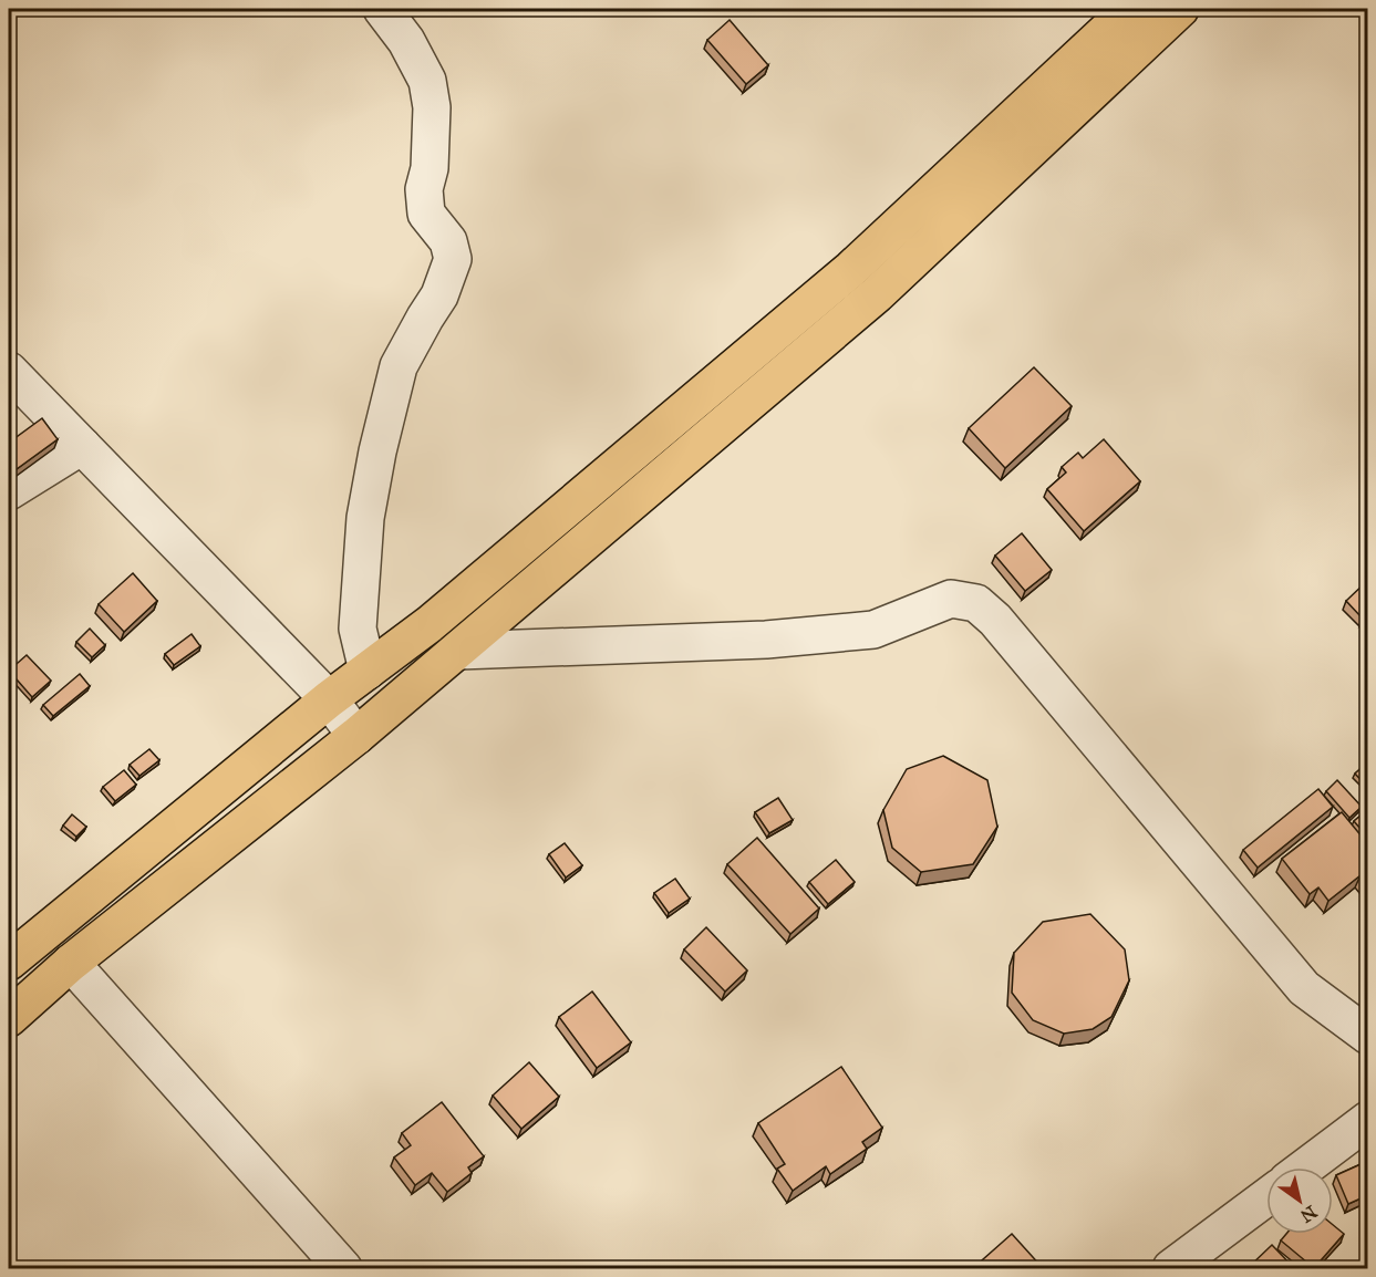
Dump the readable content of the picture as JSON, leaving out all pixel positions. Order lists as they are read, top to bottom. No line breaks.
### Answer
{"north":"bottom right"}
